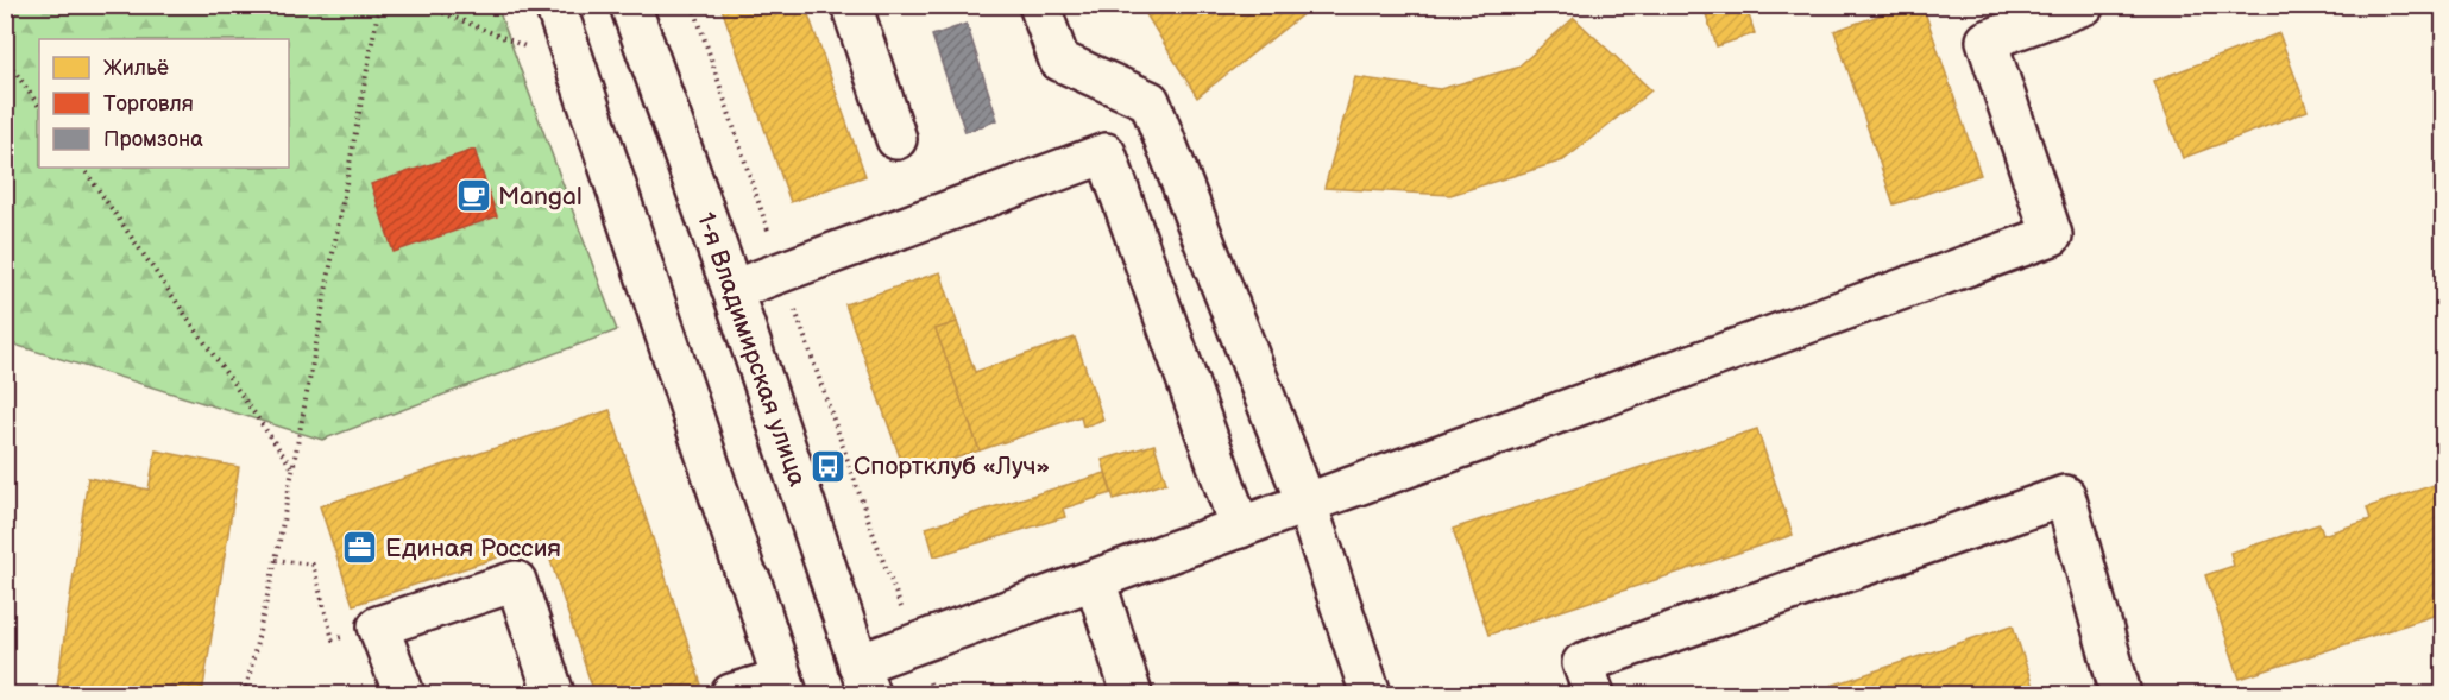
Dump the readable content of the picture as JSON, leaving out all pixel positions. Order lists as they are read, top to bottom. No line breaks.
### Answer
{"streets":{"main road":["1-я Владимирская улица"]},"places":{"cafe":["Mangal"],"bus stop":["Спортклуб «Луч»"],"office":["Единая Россия"]},"legend":["Жильё","Торговля","Промзона"]}
